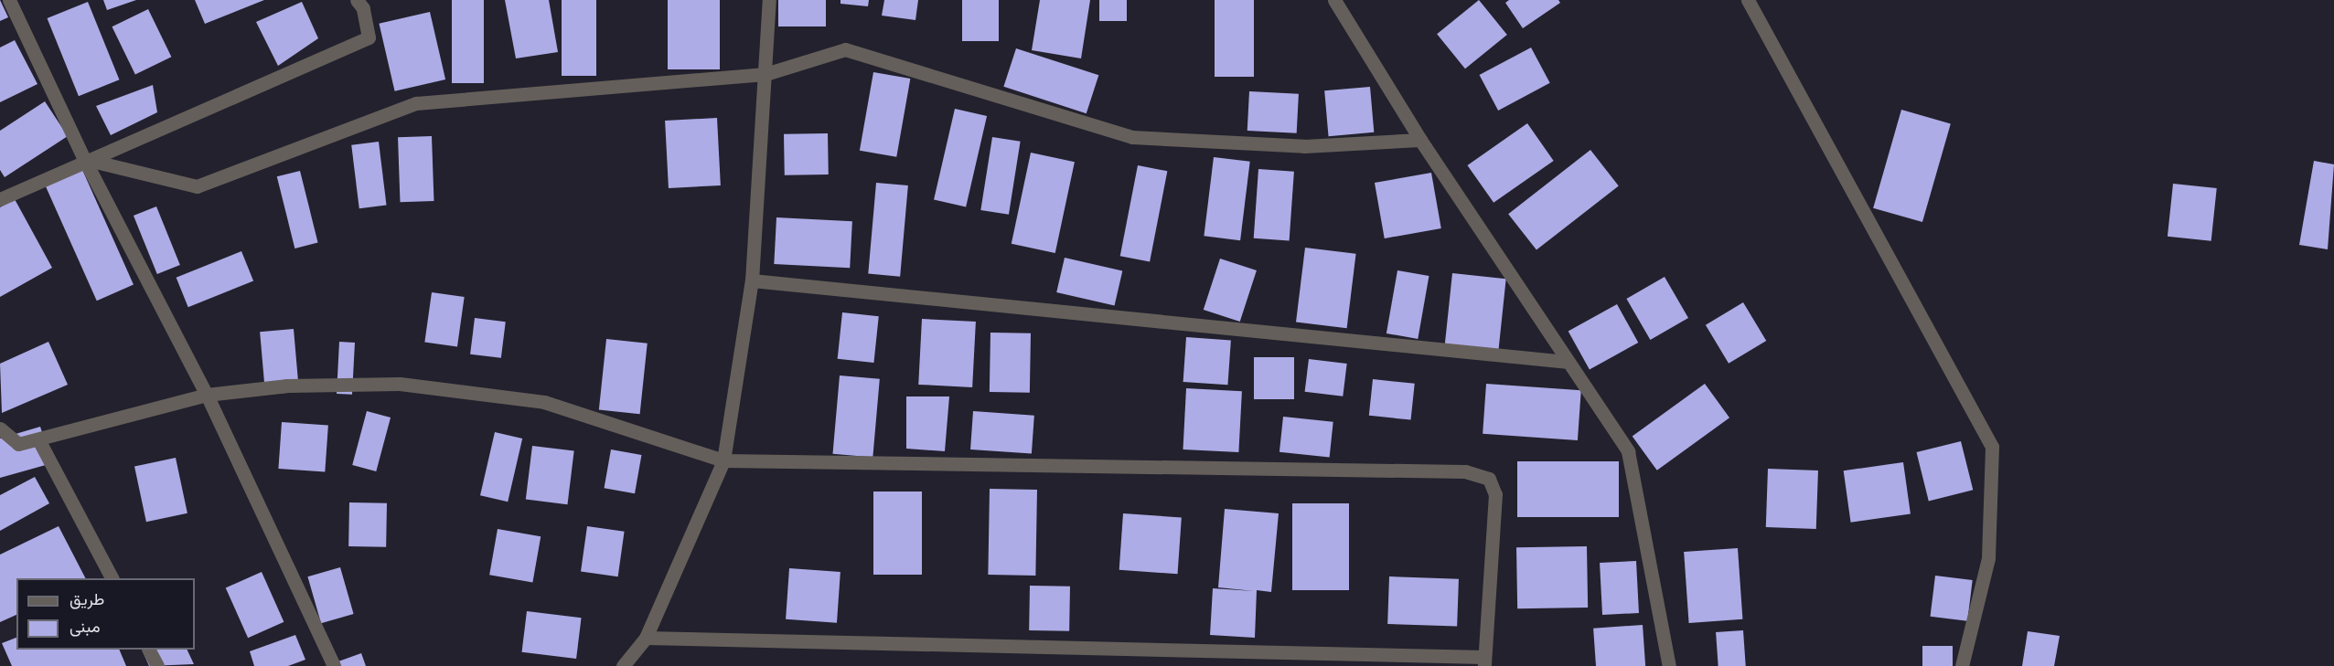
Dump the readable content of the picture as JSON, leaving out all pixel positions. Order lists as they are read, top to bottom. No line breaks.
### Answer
{"legend":["طريق","مبنى"]}
